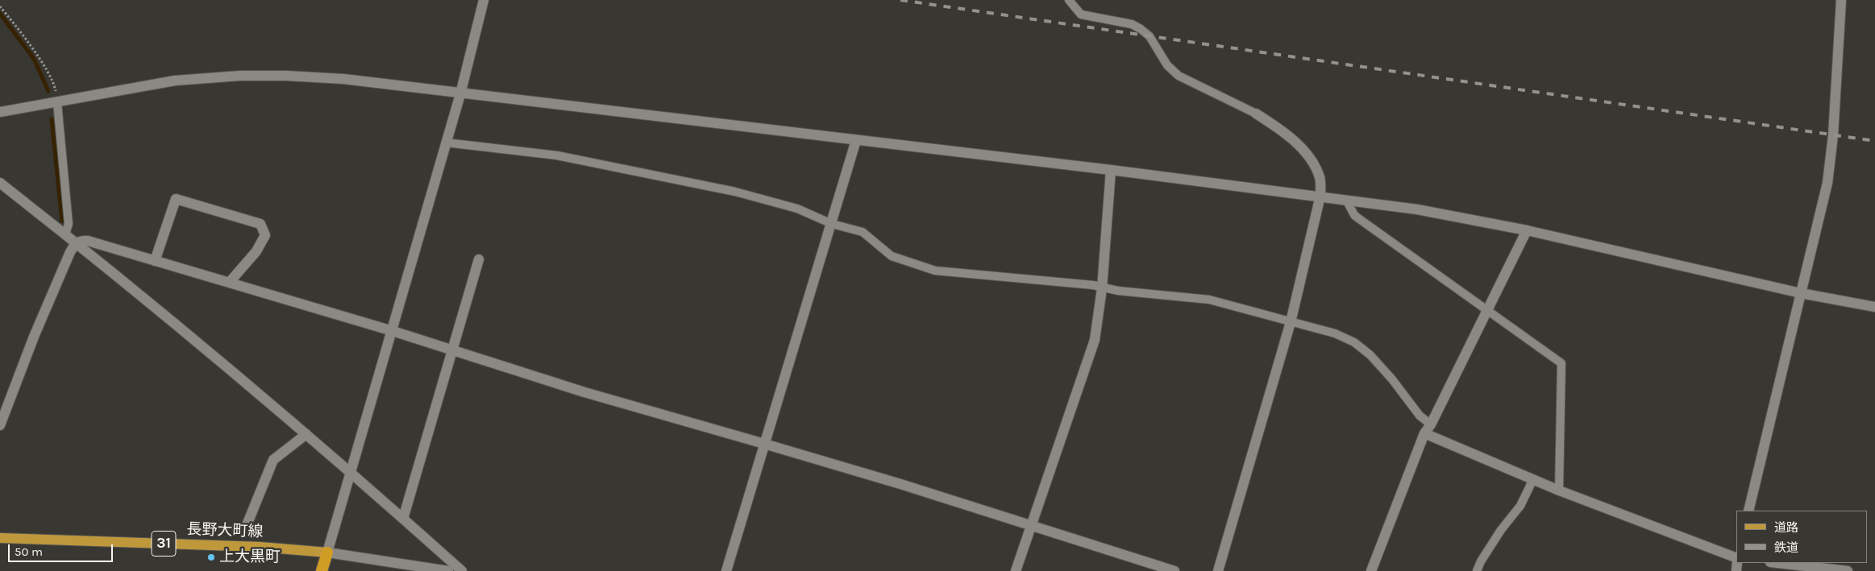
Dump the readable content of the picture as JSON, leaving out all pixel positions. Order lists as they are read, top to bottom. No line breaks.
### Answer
{"streets":{"main road":["長野大町線","31"]},"places":["上大黒町"],"legend":["道路","鉄道"],"scale_bar":"50 m"}
